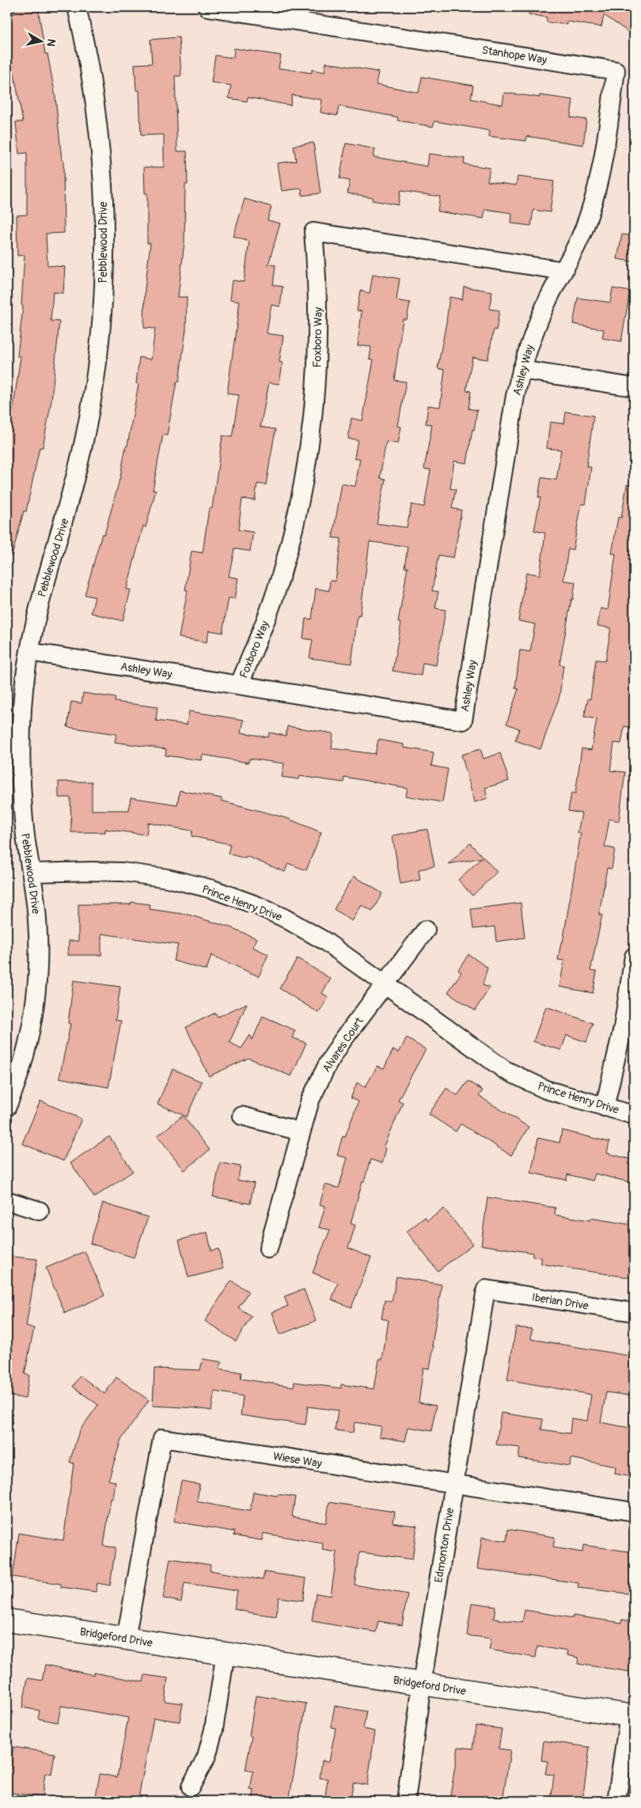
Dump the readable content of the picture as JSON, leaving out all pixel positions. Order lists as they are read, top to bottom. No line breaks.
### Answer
{"streets":{"street":["Stanhope Way","Pebblewood Drive","Foxboro Way","Ashley Way","Prince Henry Drive","Alvares Court","Iberian Drive","Wiese Way","Edmonton Drive","Bridgeford Drive"]},"crossings":[["Stanhope Way","Foxboro Way"],["Stanhope Way","Ashley Way"],["Pebblewood Drive","Ashley Way"],["Pebblewood Drive","Prince Henry Drive"],["Foxboro Way","Ashley Way"],["Prince Henry Drive","Alvares Court"],["Iberian Drive","Edmonton Drive"],["Wiese Way","Edmonton Drive"],["Wiese Way","Bridgeford Drive"],["Edmonton Drive","Bridgeford Drive"]],"north":"right"}
